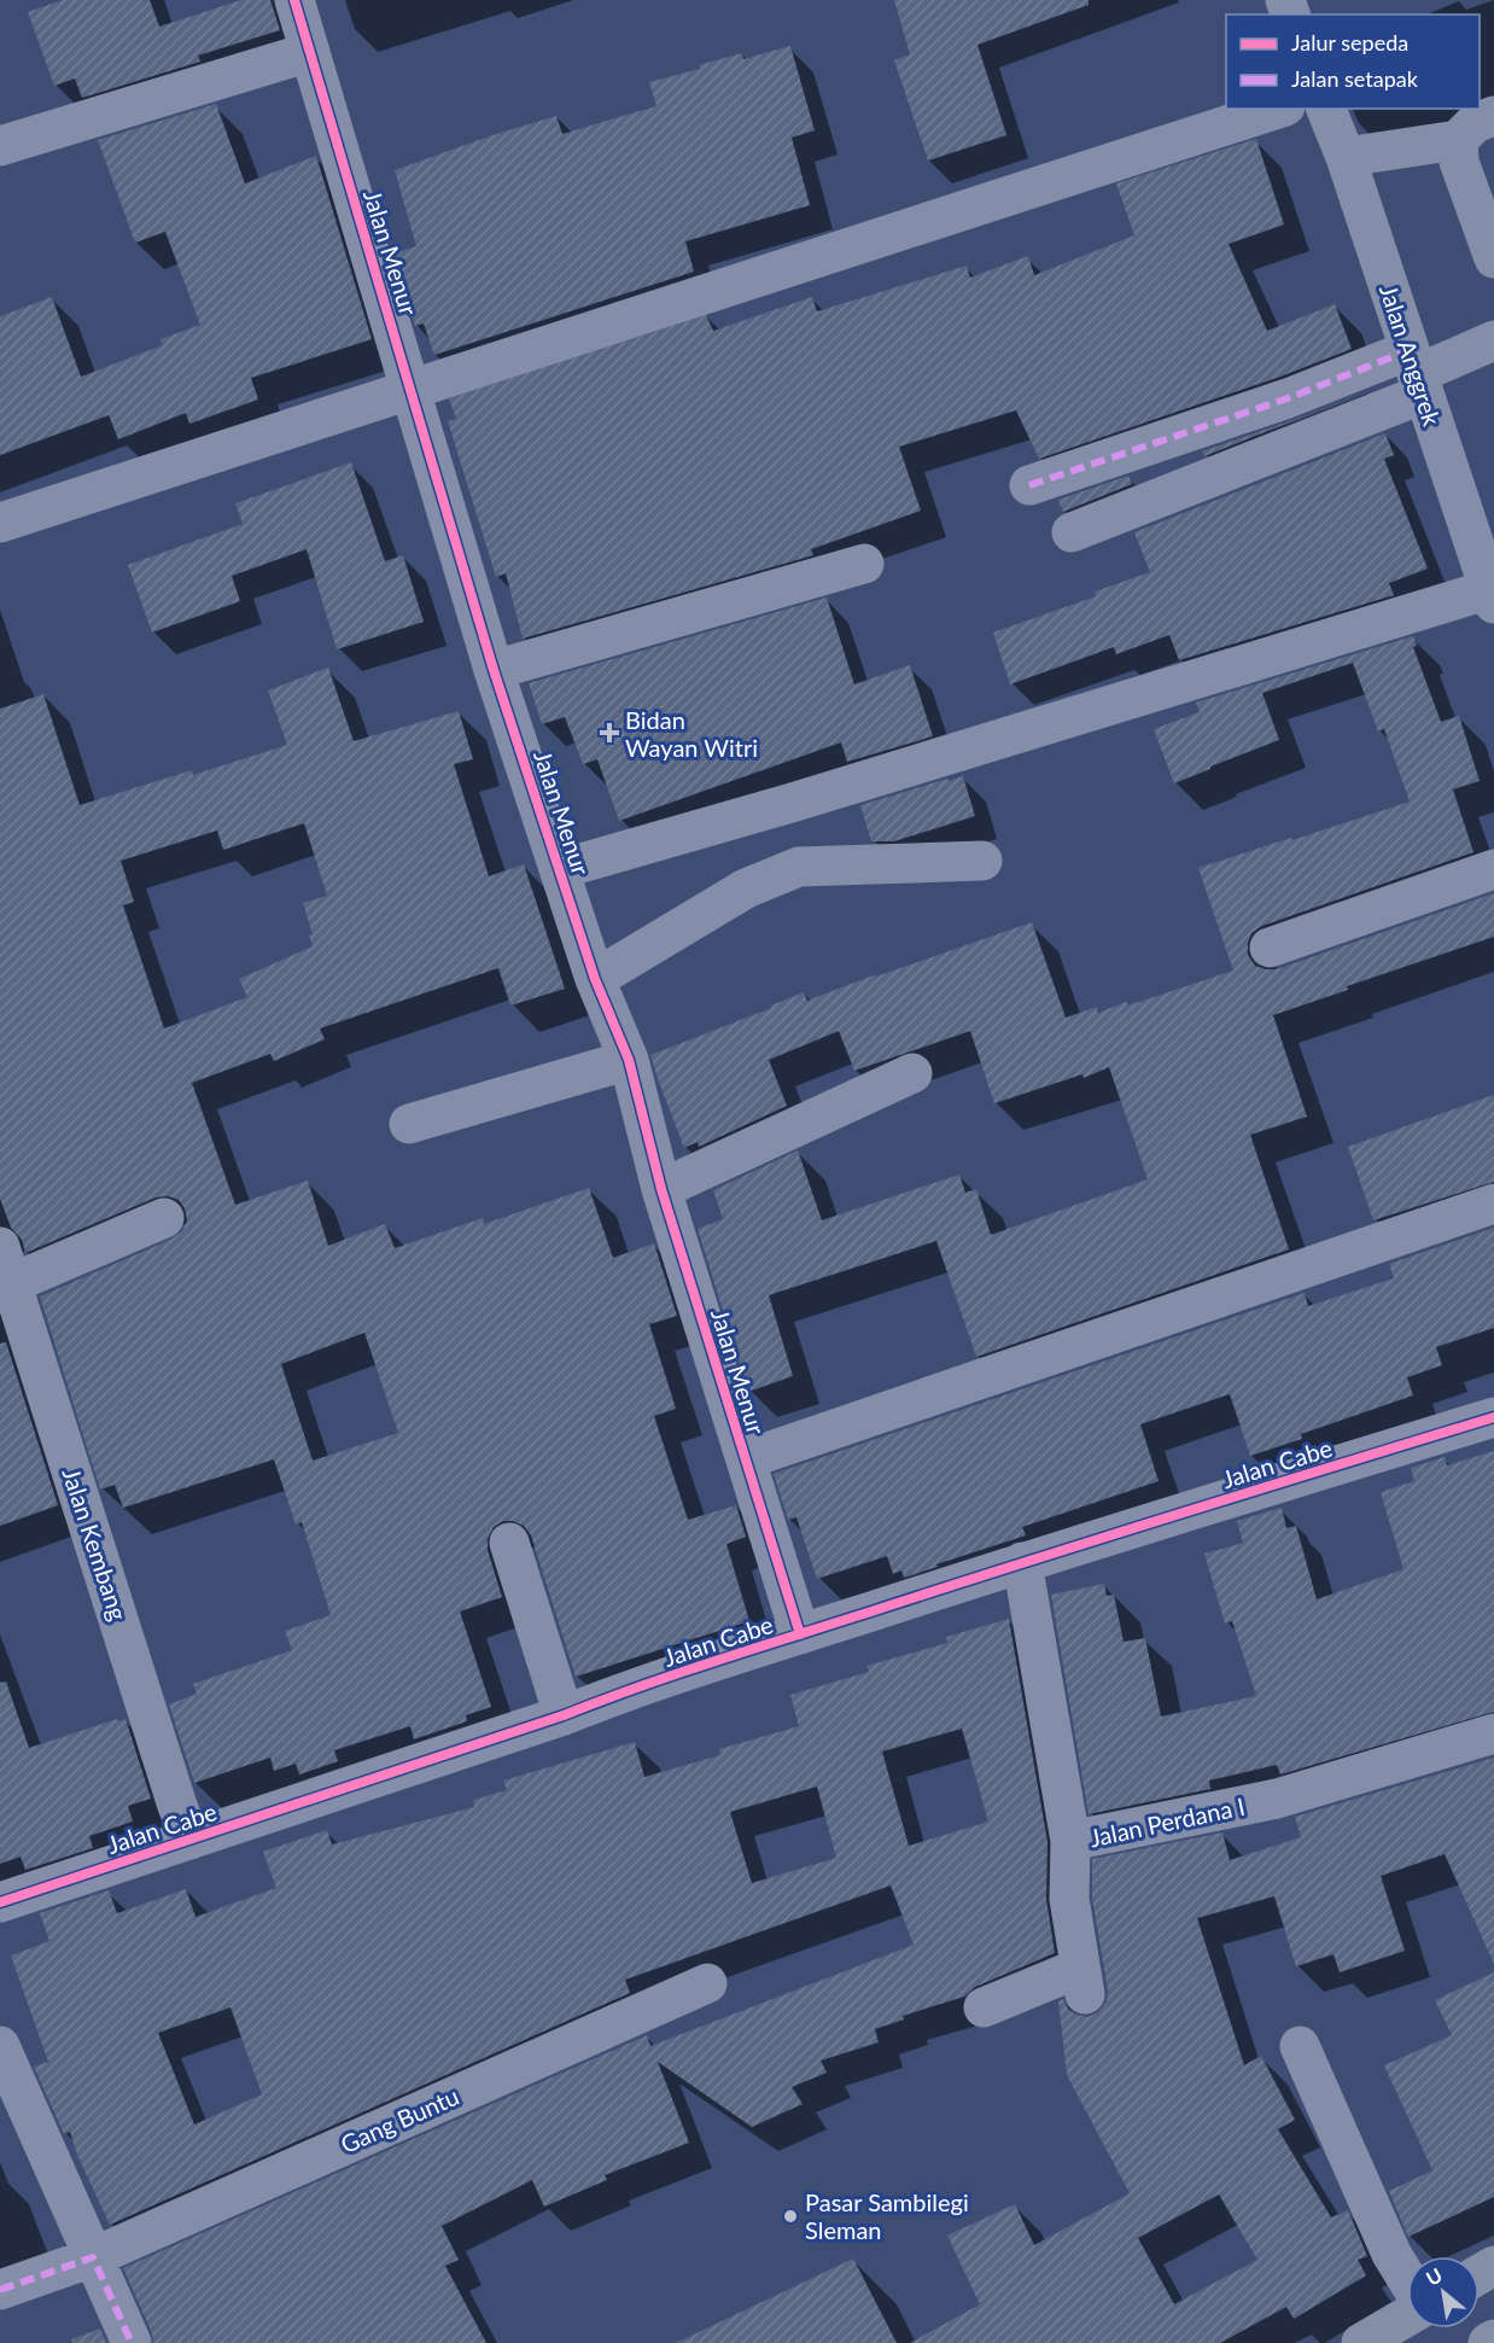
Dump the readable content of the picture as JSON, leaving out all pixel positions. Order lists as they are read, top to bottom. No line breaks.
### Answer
{"streets":{"street":["Jalan Menur","Jalan Anggrek","Jalan Cabe","Jalan Kembang","Jalan Perdana I","Gang Buntu"]},"crossings":[["Jalan Menur","Jalan Cabe"],["Jalan Cabe","Jalan Kembang"],["Jalan Cabe","Jalan Perdana I"]],"places":{"health":["Bidan Wayan Witri"],"other":["Pasar Sambilegi Sleman"]},"legend":["Jalur sepeda","Jalan setapak"],"north":"top left"}
